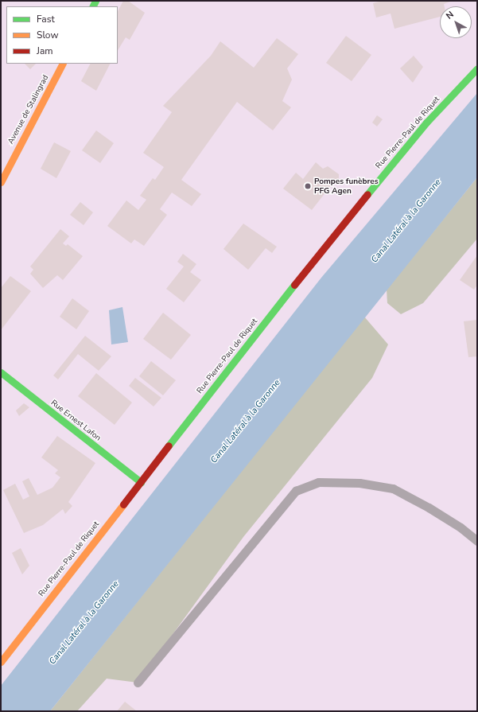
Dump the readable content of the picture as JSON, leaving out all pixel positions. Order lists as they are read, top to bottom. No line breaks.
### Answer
{"streets":{"street":["Avenue de Stalingrad","Rue Pierre-Paul de Riquet","Rue Ernest Lafon"]},"crossings":[["Rue Pierre-Paul de Riquet","Rue Ernest Lafon"]],"water":["Canal Latéral à la Garonne"],"places":["Pompes funèbres PFG Agen"],"legend":["Fast","Slow","Jam"],"north":"top left"}
